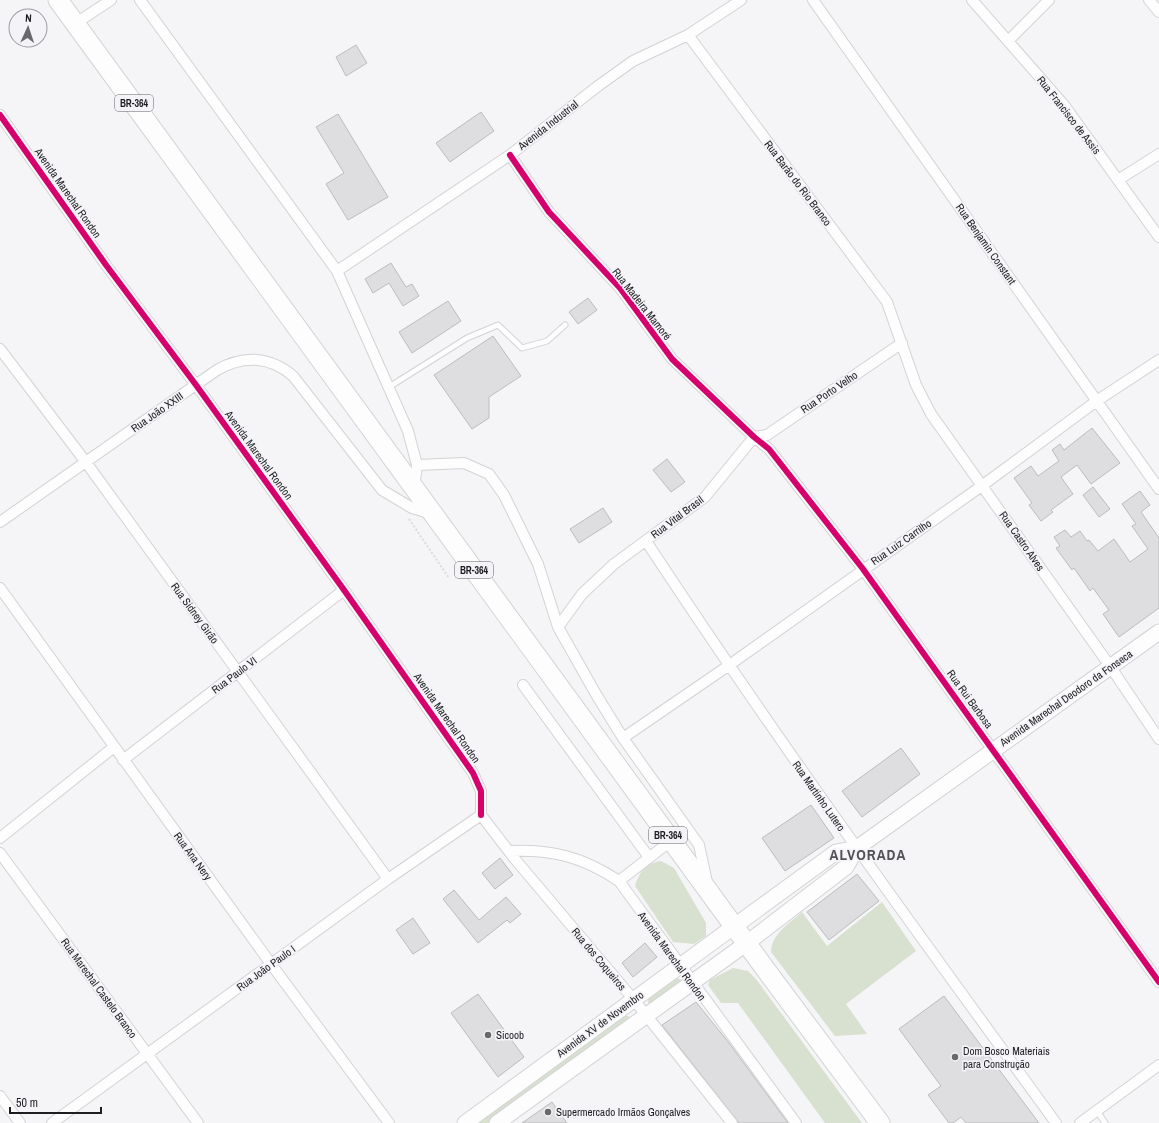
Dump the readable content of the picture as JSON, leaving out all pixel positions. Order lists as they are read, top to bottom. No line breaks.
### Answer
{"streets":{"highway":["BR-364"],"main road":["Avenida Marechal Deodoro da Fonseca","Avenida XV de Novembro"],"street":["Rua Francisco de Assis","Avenida Industrial","Rua Barão do Rio Branco","Avenida Marechal Rondon","Rua Benjamin Constant","Rua Madeira Mamoré","Rua Porto Velho","Rua João XXIII","Rua Vital Brasil","Rua Castro Alves","Rua Luiz Carrilho","Rua Sidney Girão","Rua Paulo VI","Rua Rui Barbosa","Rua Martinho Lutero","Rua Ana Nery","Rua dos Coqueiros","Rua João Paulo I","Rua Marechal Castelo Branco"]},"crossings":[["BR-364","Rua João XXIII"],["BR-364","Avenida Marechal Deodoro da Fonseca"],["BR-364","Avenida XV de Novembro"],["Avenida Industrial","Rua Barão do Rio Branco"],["Avenida Industrial","Rua Madeira Mamoré"],["Rua Barão do Rio Branco","Rua Porto Velho"],["Rua Barão do Rio Branco","Rua Castro Alves"],["Avenida Marechal Rondon","Rua João XXIII"],["Avenida Marechal Rondon","Rua Paulo VI"],["Avenida Marechal Rondon","Rua dos Coqueiros"],["Avenida Marechal Rondon","Rua João Paulo I"],["Avenida Marechal Rondon","Avenida XV de Novembro"],["Rua Benjamin Constant","Rua Luiz Carrilho"],["Rua Madeira Mamoré","Rua Porto Velho"],["Rua Madeira Mamoré","Rua Vital Brasil"],["Rua Madeira Mamoré","Rua Rui Barbosa"],["Rua Porto Velho","Rua Vital Brasil"],["Rua Porto Velho","Rua Castro Alves"],["Rua Porto Velho","Rua Rui Barbosa"],["Rua João XXIII","Rua Sidney Girão"],["Rua Vital Brasil","Rua Rui Barbosa"],["Rua Vital Brasil","Rua Martinho Lutero"],["Rua Castro Alves","Rua Luiz Carrilho"],["Rua Castro Alves","Avenida Marechal Deodoro da Fonseca"],["Rua Luiz Carrilho","Rua Rui Barbosa"],["Rua Luiz Carrilho","Rua Martinho Lutero"],["Rua Sidney Girão","Rua Paulo VI"],["Rua Sidney Girão","Rua João Paulo I"],["Rua Paulo VI","Rua Ana Nery"],["Avenida Marechal Deodoro da Fonseca","Rua Rui Barbosa"],["Avenida Marechal Deodoro da Fonseca","Rua Martinho Lutero"],["Avenida Marechal Deodoro da Fonseca","Avenida XV de Novembro"],["Rua Ana Nery","Rua João Paulo I"],["Rua dos Coqueiros","Rua João Paulo I"],["Rua dos Coqueiros","Avenida XV de Novembro"],["Rua João Paulo I","Rua Marechal Castelo Branco"]],"districts":["ALVORADA"],"places":["Sicoob","Dom Bosco Materiais para Construção","Supermercado Irmãos Gonçalves"],"scale_bar":"50 m","north":"top"}
